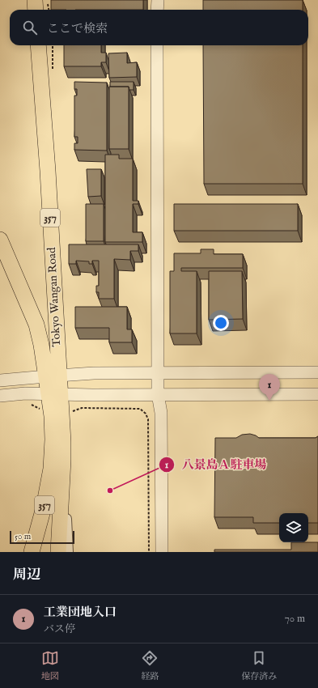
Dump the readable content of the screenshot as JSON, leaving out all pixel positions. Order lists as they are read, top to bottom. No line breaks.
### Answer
{"streets":{"highway":["357","Tokyo Wangan Road"]},"places":["八景島Ａ駐車場"],"scale_bar":"50 m","page":{"search":"ここで検索","pins":"1","scale":"50 m","heading":"周辺","list":[{"mark":"1","name":"工業団地入口","note":"バス停","value":"70 m"}],"nav":["地図","経路","保存済み"]}}
